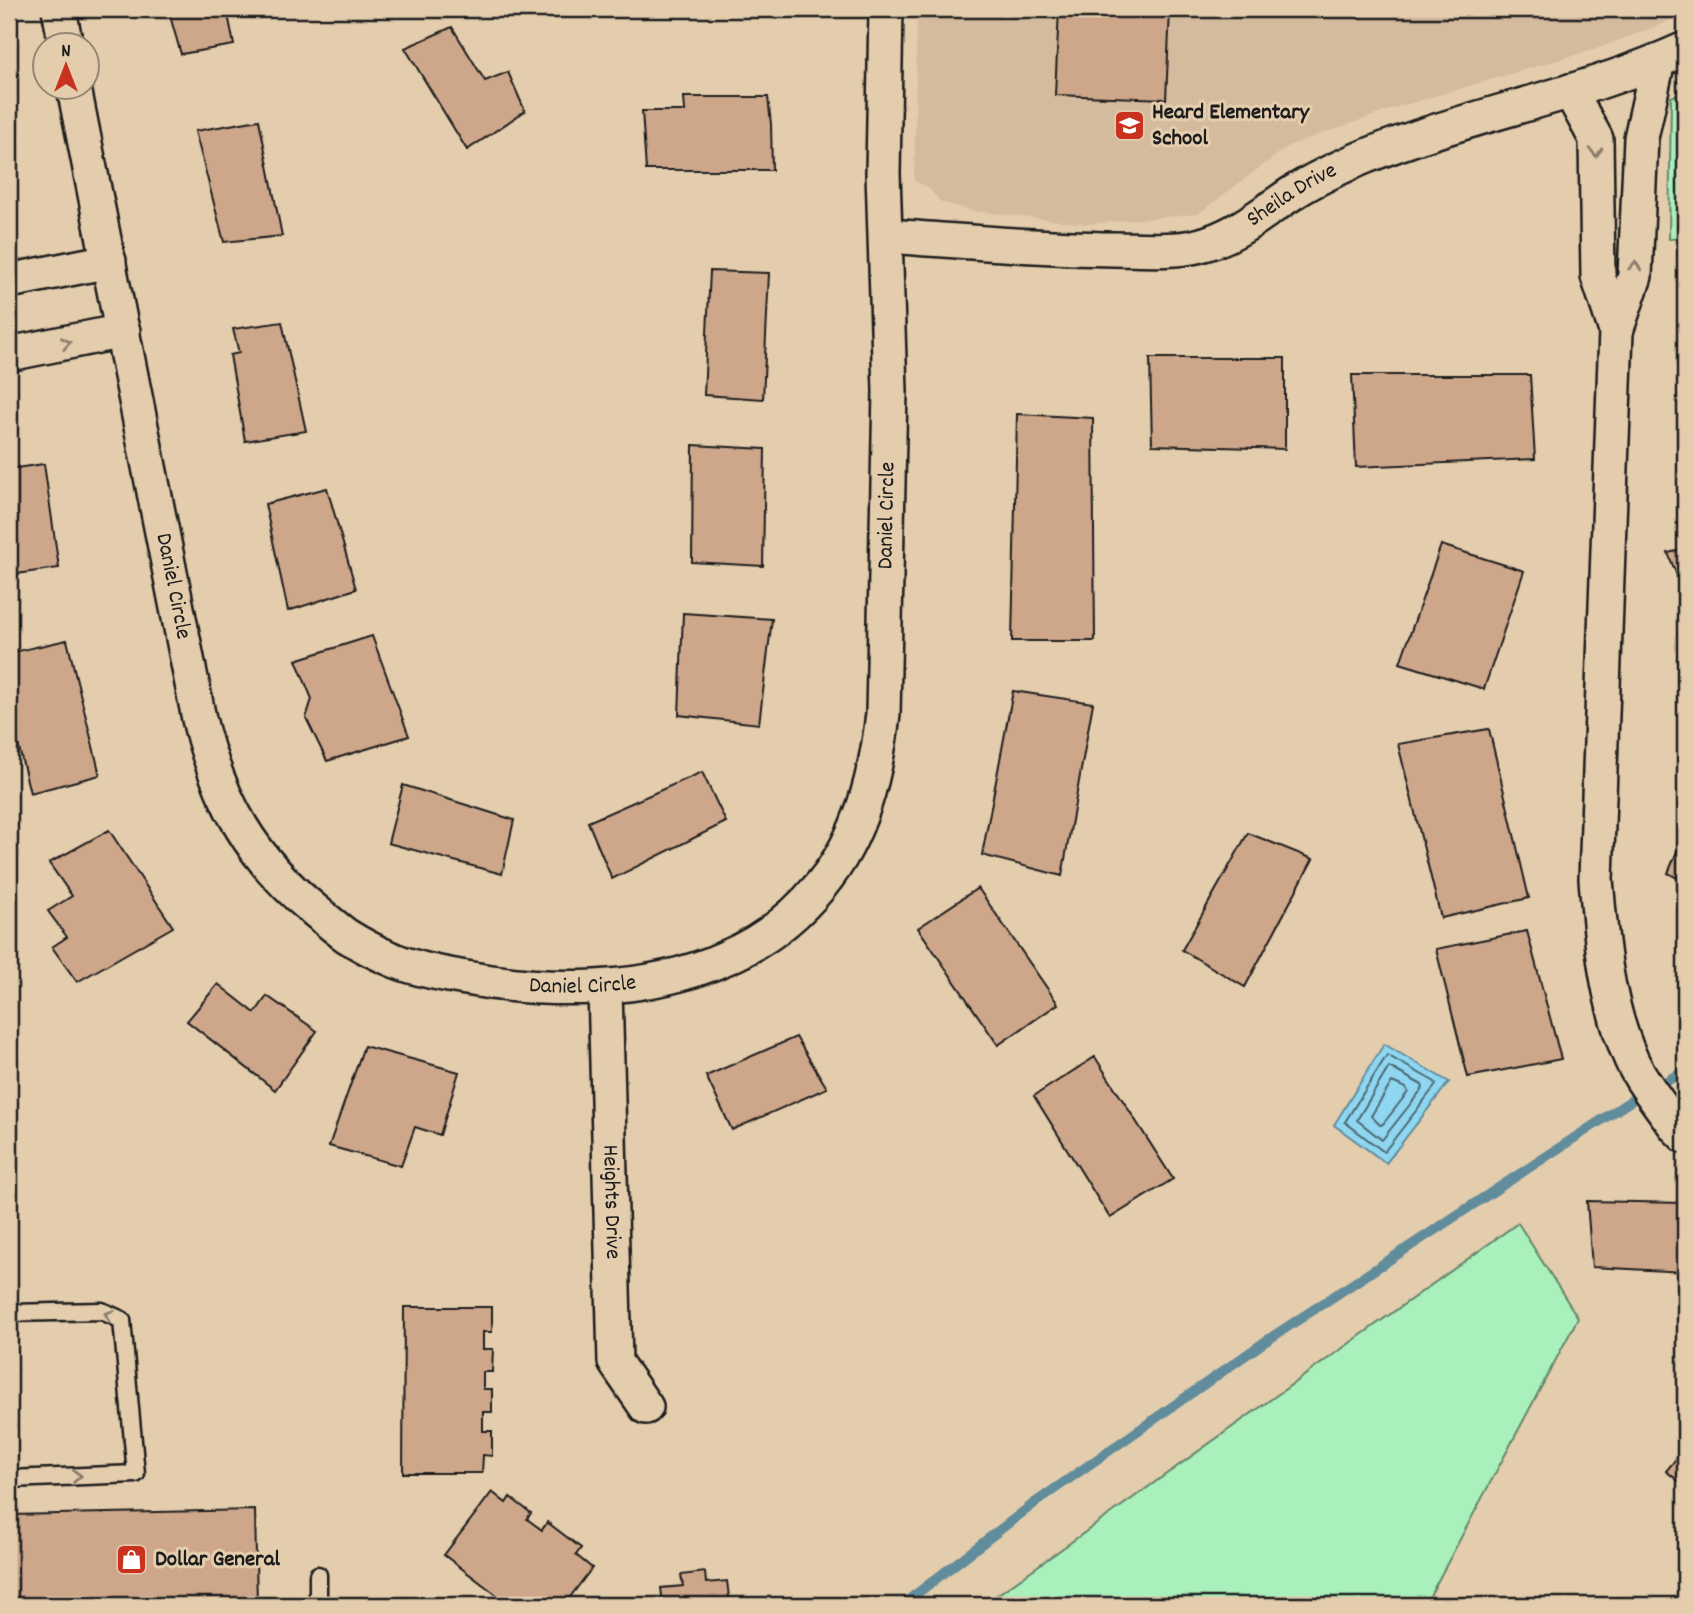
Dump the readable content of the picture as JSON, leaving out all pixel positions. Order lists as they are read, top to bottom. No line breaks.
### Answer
{"streets":{"street":["Sheila Drive","Daniel Circle","Heights Drive"]},"crossings":[["Sheila Drive","Daniel Circle"],["Daniel Circle","Heights Drive"]],"places":{"school or university":["Heard Elementary School"],"shop":["Dollar General"]},"north":"top"}
